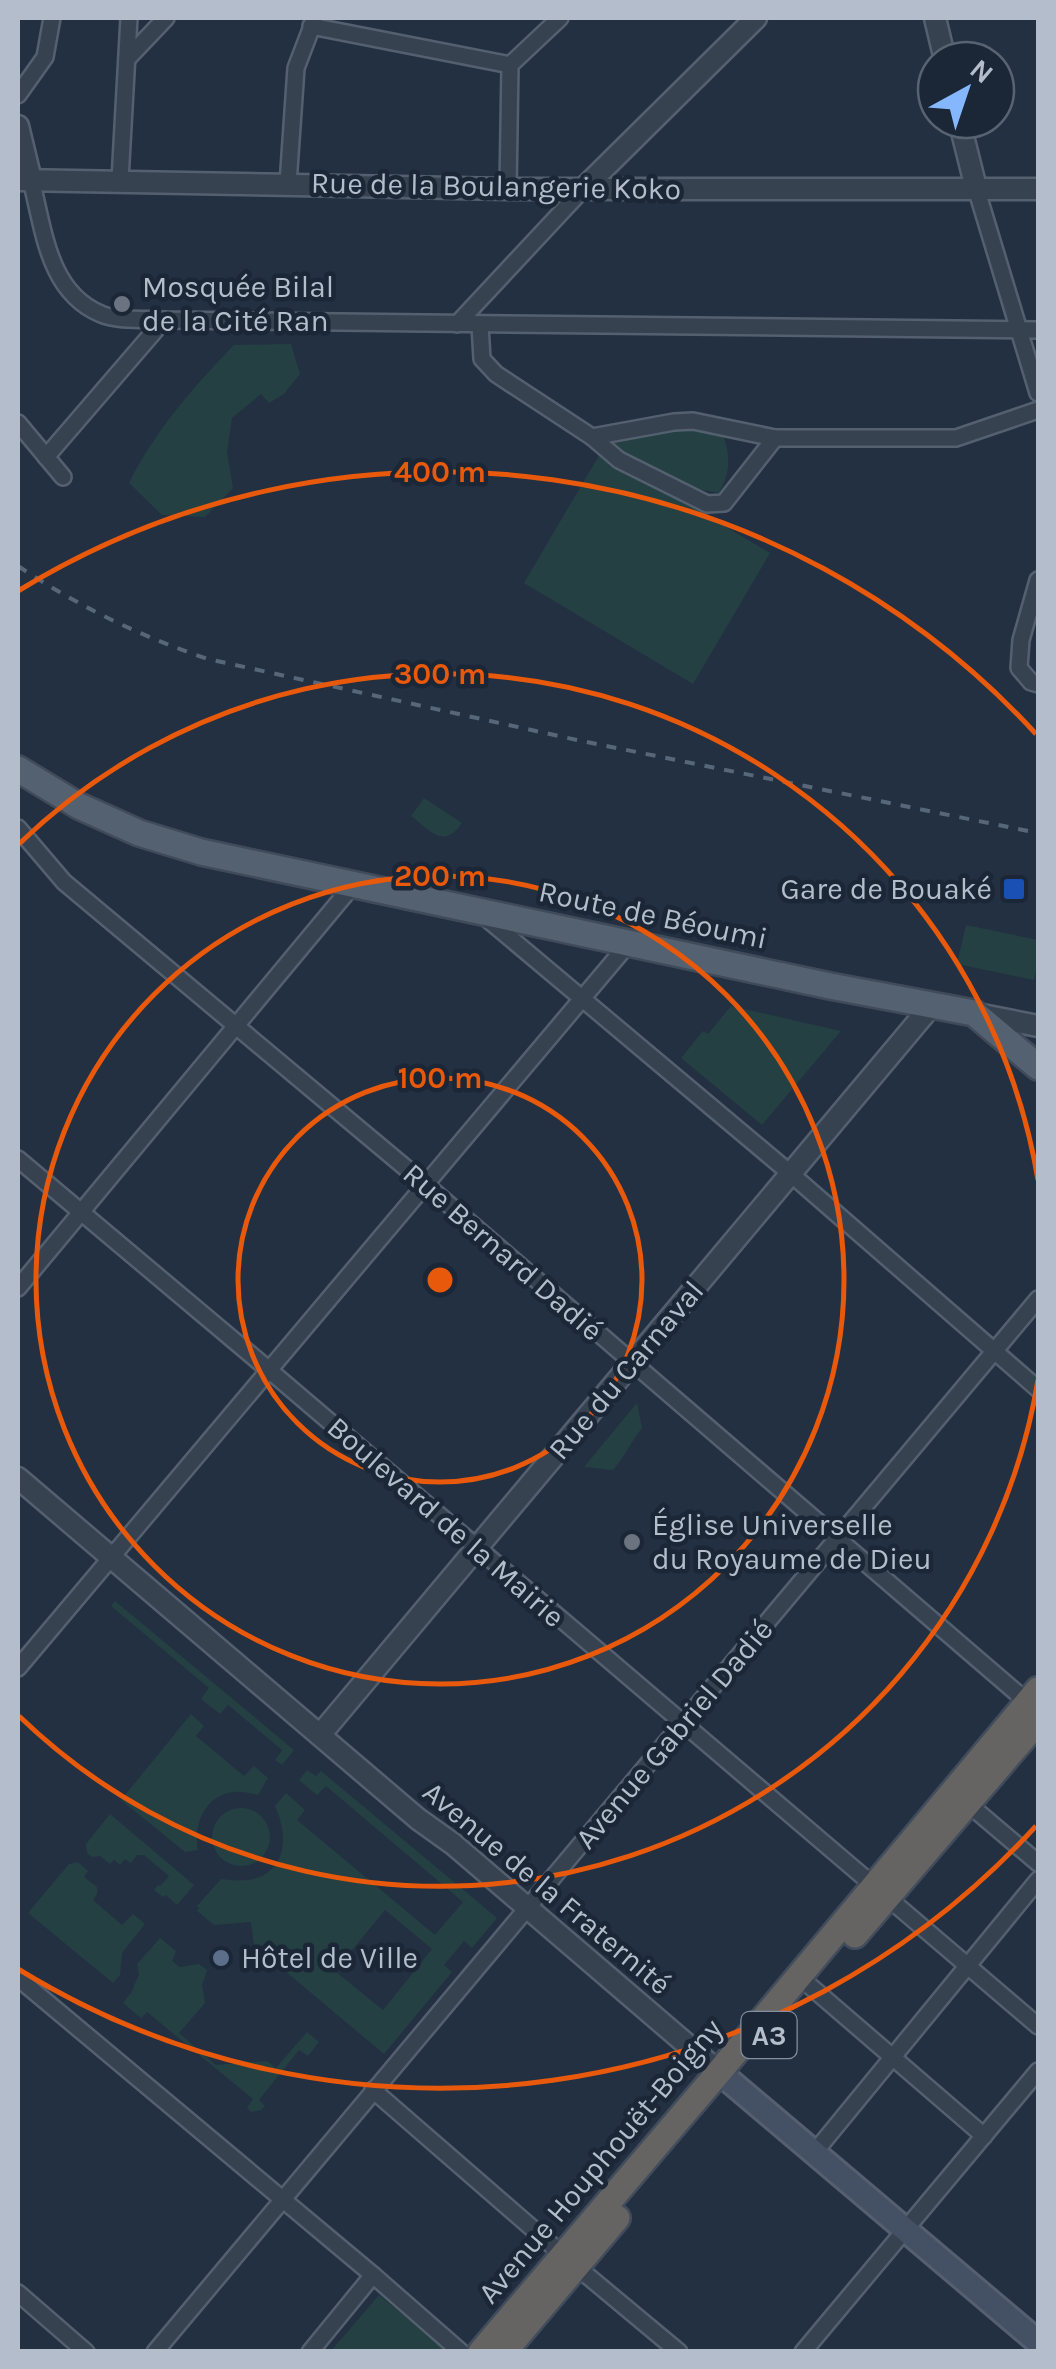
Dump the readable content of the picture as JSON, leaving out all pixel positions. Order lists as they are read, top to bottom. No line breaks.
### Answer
{"streets":{"highway":["A3","Avenue Houphouët-Boigny"],"main road":["Route de Béoumi","Avenue de la Fraternité"],"street":["Rue de la Boulangerie Koko","Rue Bernard Dadié","Rue du Carnaval","Boulevard de la Mairie","Avenue Gabriel Dadié"]},"crossings":[["Route de Béoumi","Rue du Carnaval"],["Rue Bernard Dadié","Rue du Carnaval"],["Rue Bernard Dadié","Avenue Gabriel Dadié"],["Rue Bernard Dadié","Avenue Houphouët-Boigny"],["Rue du Carnaval","Boulevard de la Mairie"],["Rue du Carnaval","Avenue de la Fraternité"],["Boulevard de la Mairie","Avenue Gabriel Dadié"],["Boulevard de la Mairie","Avenue Houphouët-Boigny"],["Avenue Gabriel Dadié","Avenue de la Fraternité"],["Avenue de la Fraternité","Avenue Houphouët-Boigny"]],"places":{"other":["Mosquée Bilal de la Cité Ran","Église Universelle du Royaume de Dieu","Hôtel de Ville"],"transit":["Gare de Bouaké"]},"north":"top right","rings":["400 m","300 m","200 m","100 m"]}
